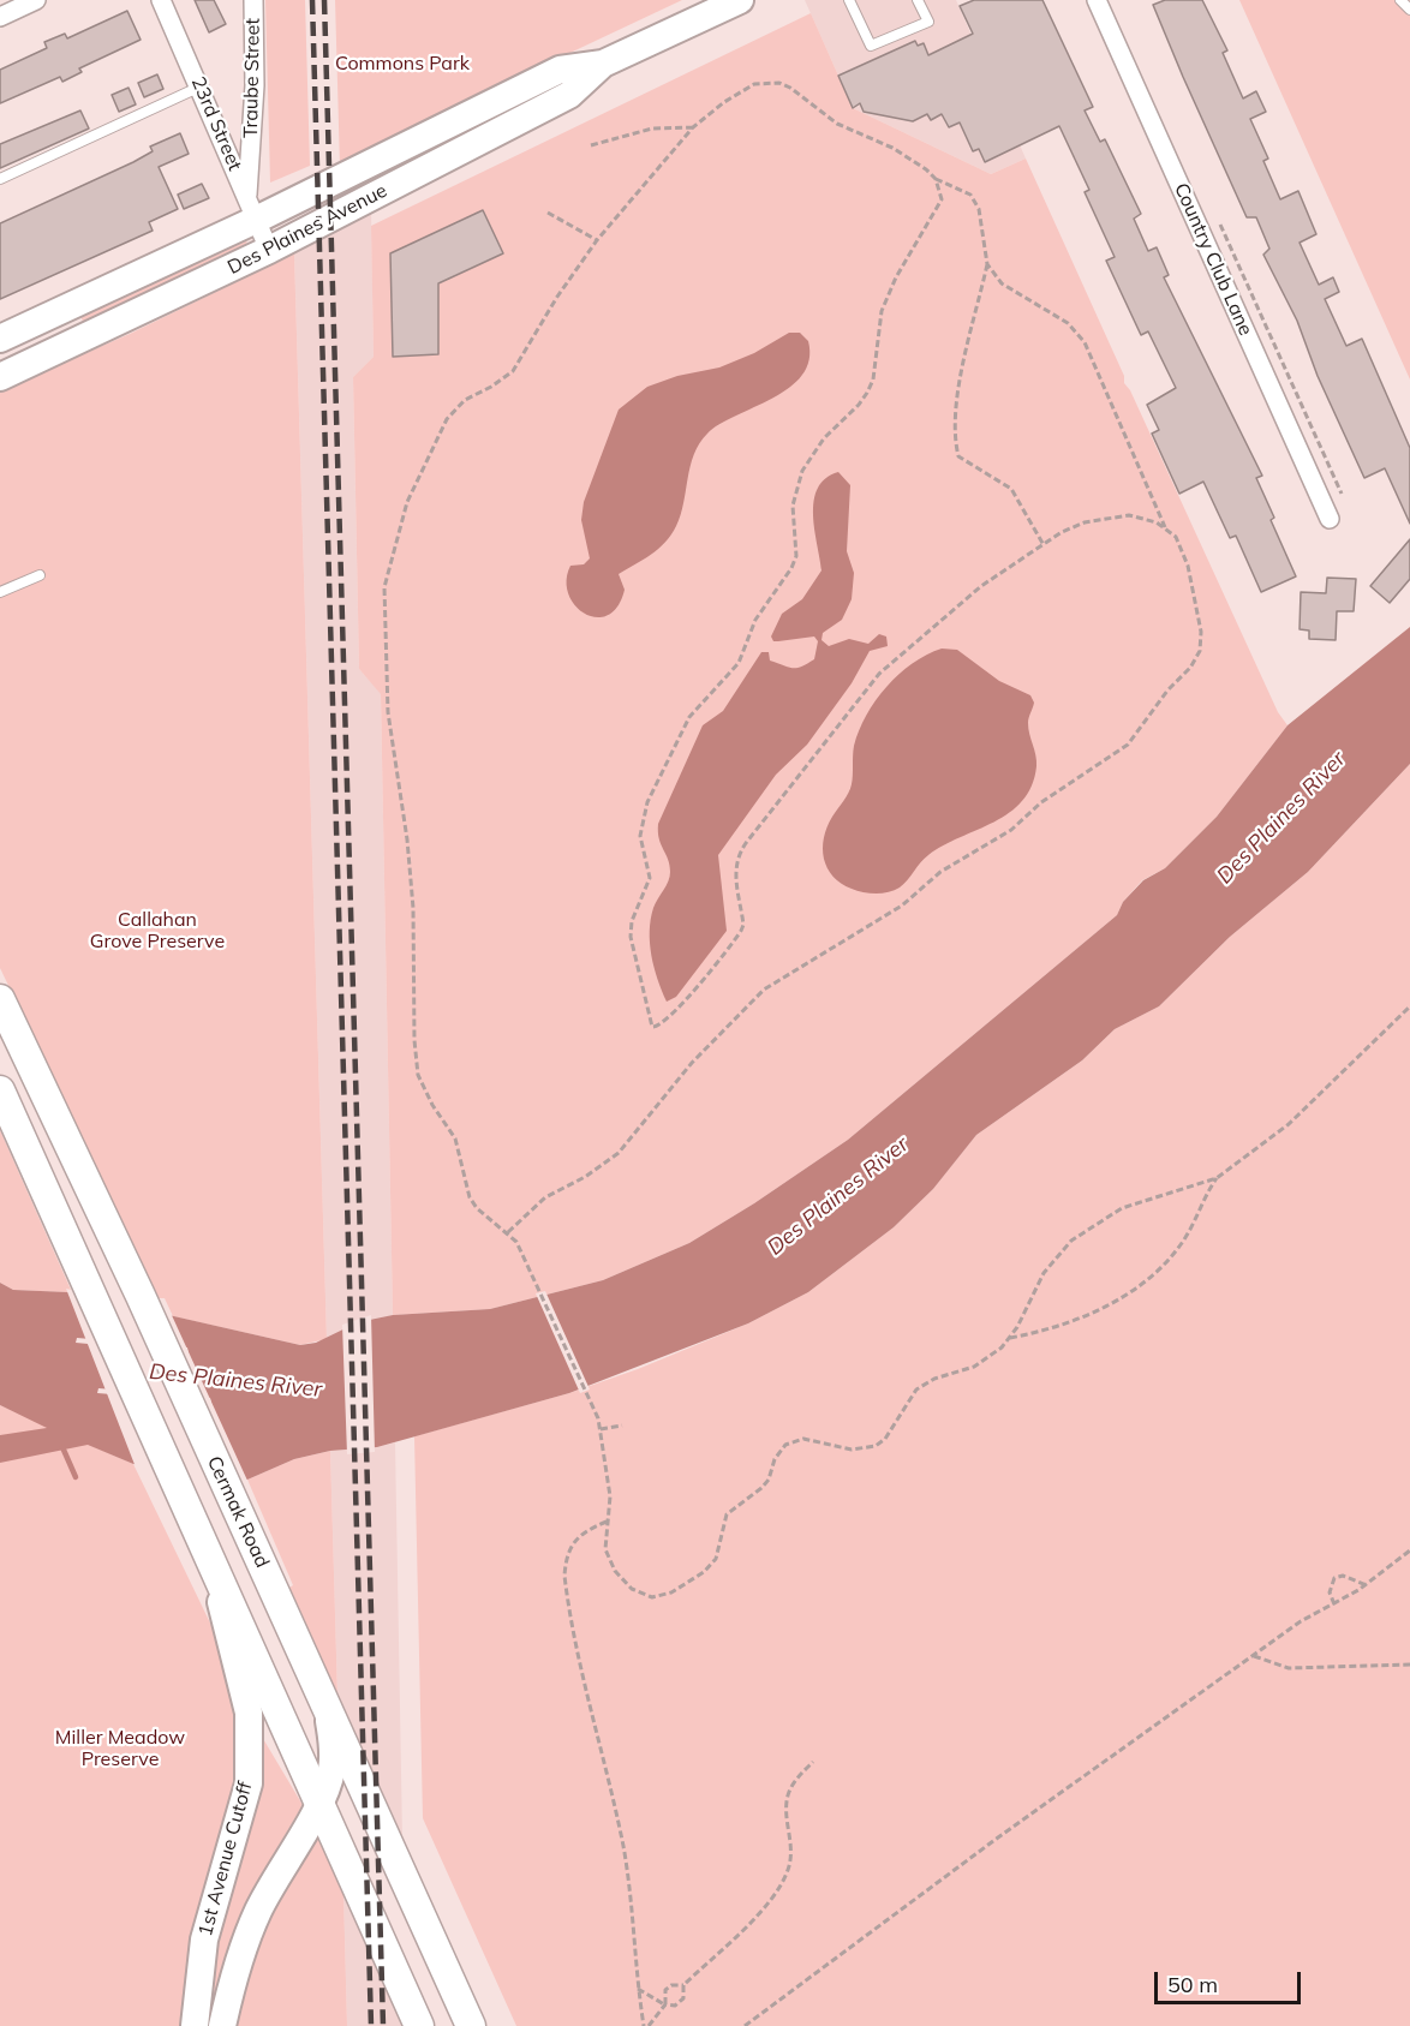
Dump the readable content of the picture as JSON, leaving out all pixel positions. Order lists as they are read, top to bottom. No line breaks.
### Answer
{"streets":{"main road":["Des Plaines Avenue","Cermak Road","1st Avenue Cutoff"],"street":["Traube Street","23rd Street","Country Club Lane"]},"crossings":[["Traube Street","23rd Street"],["Traube Street","Des Plaines Avenue"],["23rd Street","Des Plaines Avenue"],["Cermak Road","1st Avenue Cutoff"]],"water":["Des Plaines River"],"parks":["Commons Park","Callahan Grove Preserve","Miller Meadow Preserve"],"scale_bar":"50 m"}
